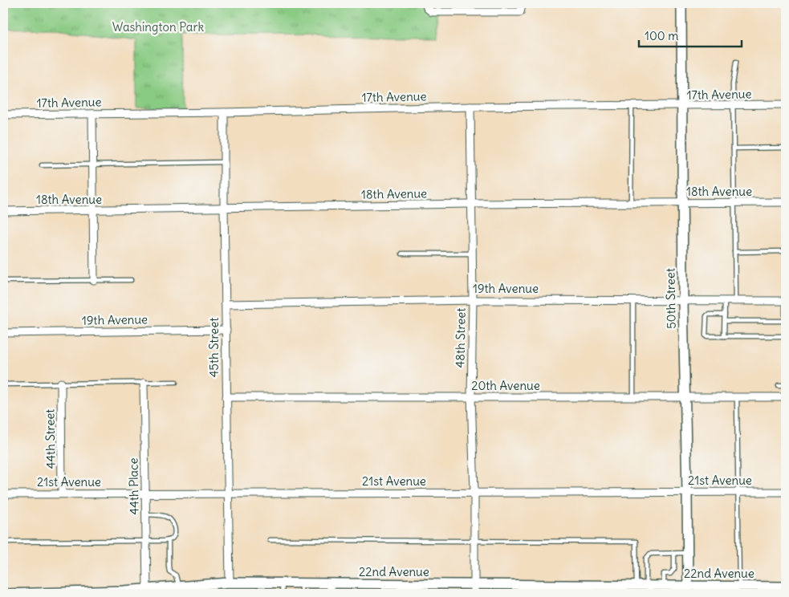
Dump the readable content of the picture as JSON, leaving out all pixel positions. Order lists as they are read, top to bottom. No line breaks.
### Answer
{"streets":{"street":["17th Avenue","18th Avenue","19th Avenue","50th Street","48th Street","45th Street","20th Avenue","44th Street","21st Avenue","44th Place","22nd Avenue"]},"crossings":[["17th Avenue","50th Street"],["17th Avenue","48th Street"],["17th Avenue","45th Street"],["18th Avenue","50th Street"],["18th Avenue","48th Street"],["18th Avenue","45th Street"],["19th Avenue","50th Street"],["19th Avenue","48th Street"],["19th Avenue","45th Street"],["50th Street","20th Avenue"],["50th Street","21st Avenue"],["50th Street","22nd Avenue"],["48th Street","20th Avenue"],["48th Street","21st Avenue"],["48th Street","22nd Avenue"],["45th Street","20th Avenue"],["45th Street","21st Avenue"],["45th Street","22nd Avenue"],["44th Street","21st Avenue"],["21st Avenue","44th Place"],["44th Place","22nd Avenue"]],"parks":["Washington Park"],"scale_bar":"100 m"}
